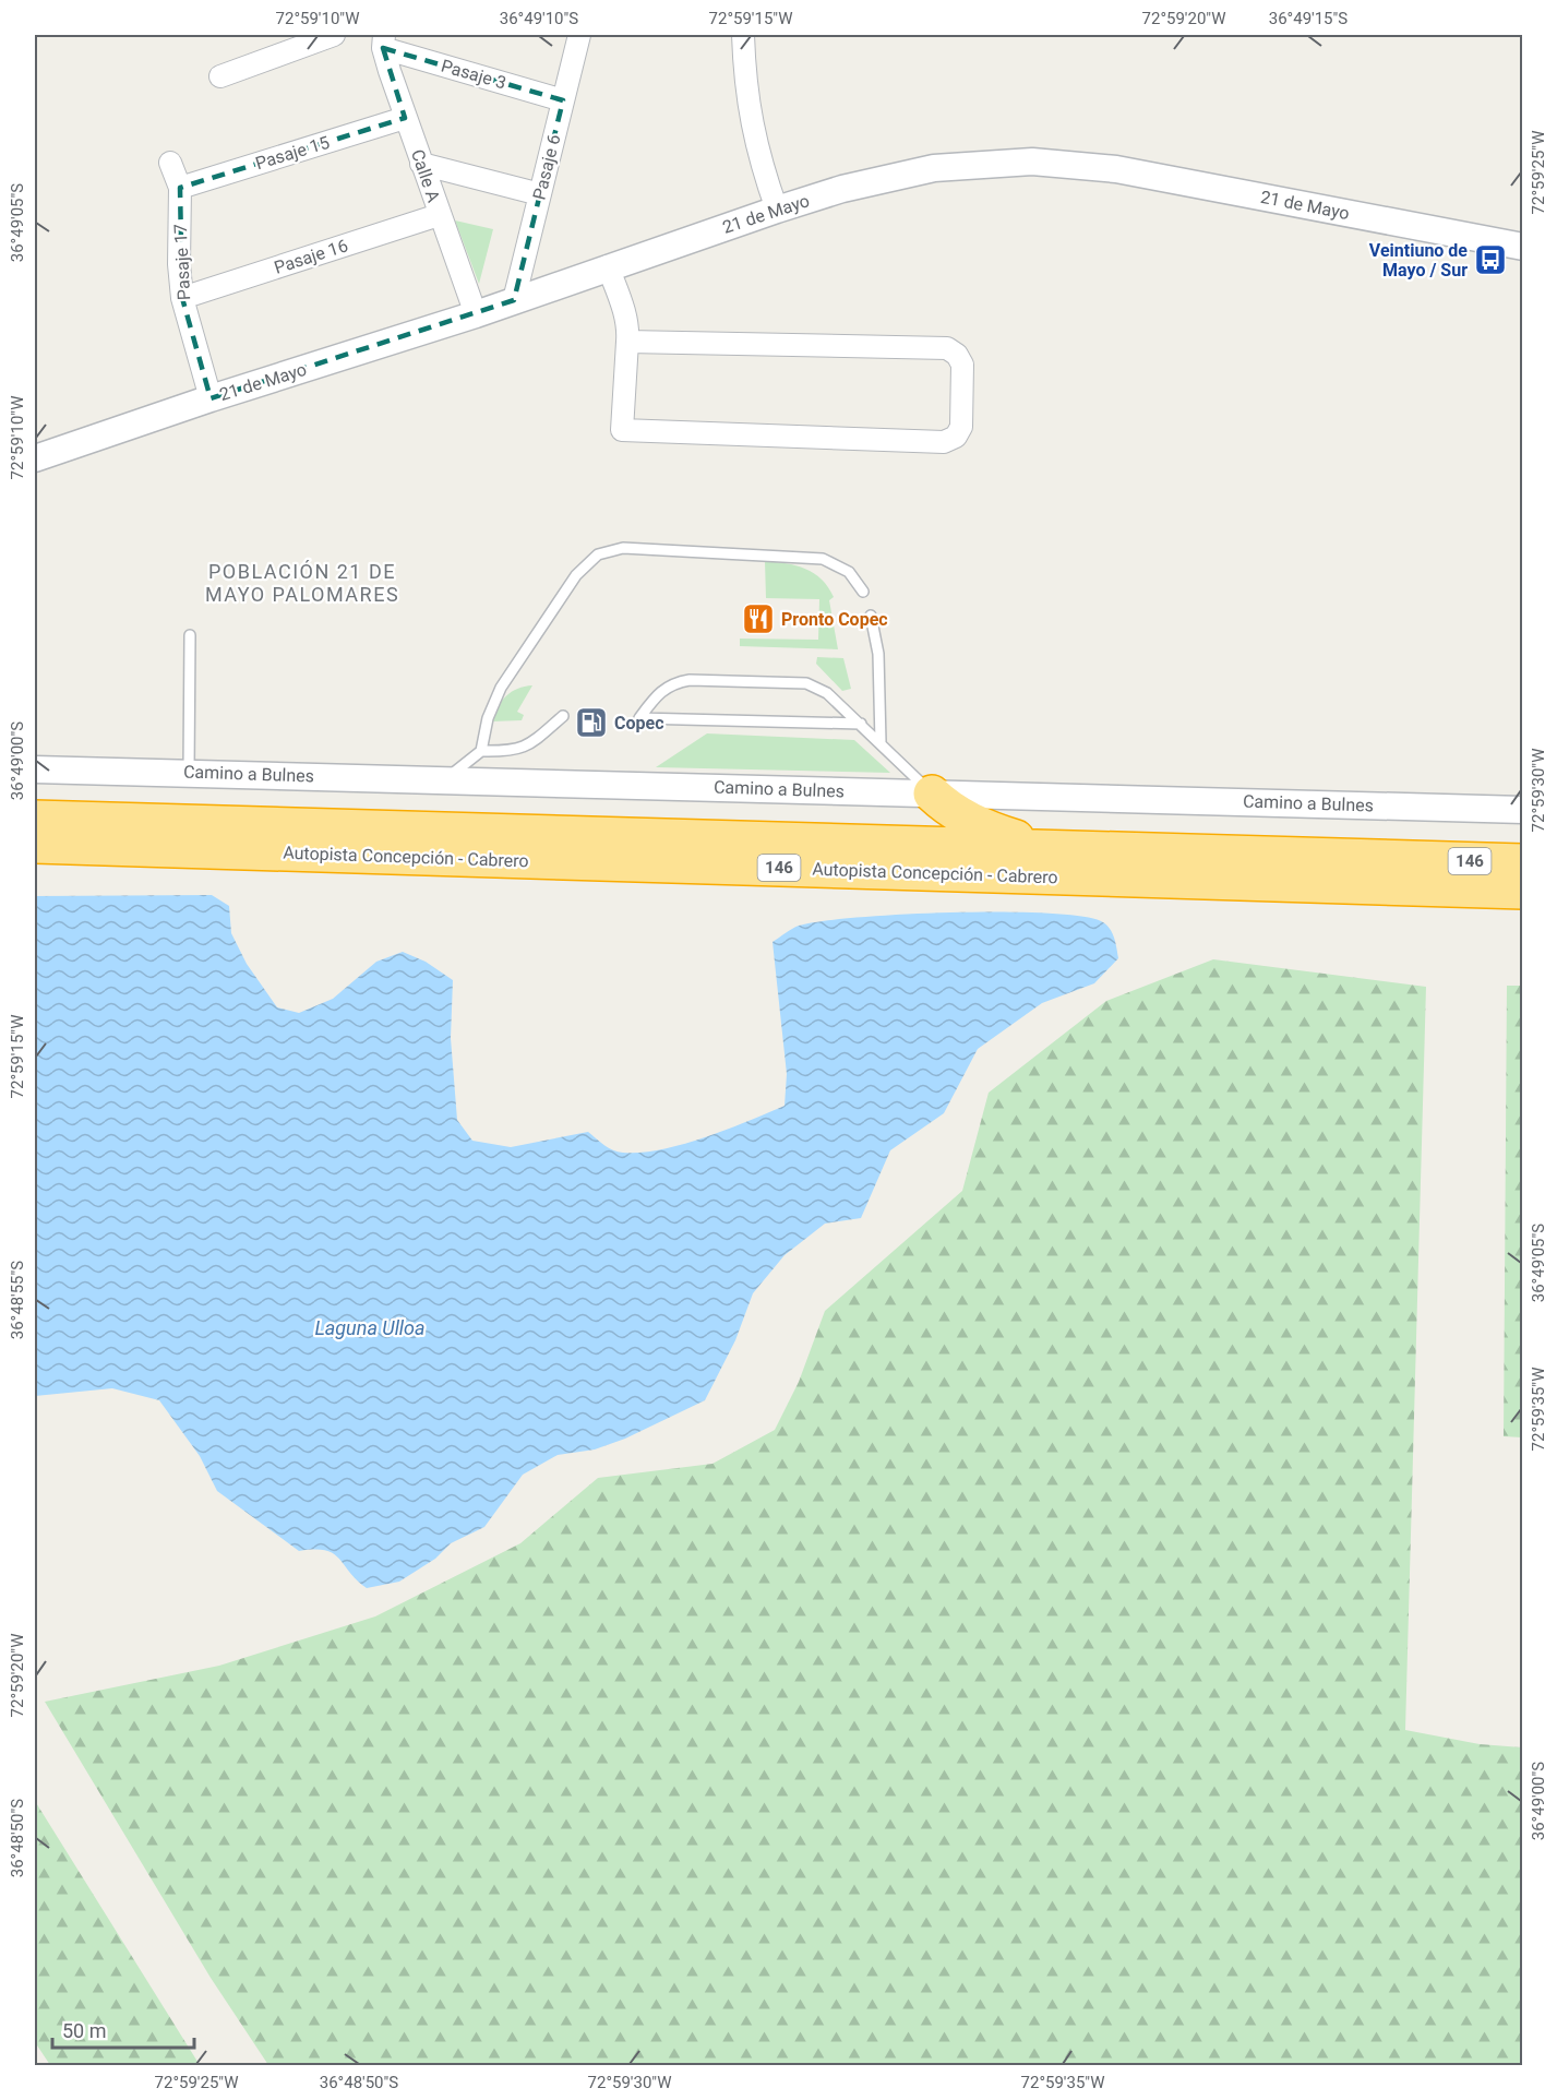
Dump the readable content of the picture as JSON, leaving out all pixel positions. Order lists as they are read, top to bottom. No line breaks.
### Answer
{"streets":{"highway":["Autopista Concepción - Cabrero","146"],"street":["Pasaje 3","Pasaje 15","Pasaje 6","Calle A","21 de Mayo","Pasaje 16","Pasaje 17","Camino a Bulnes"]},"crossings":[["Pasaje 3","Pasaje 6"],["Pasaje 3","Calle A"],["Pasaje 15","Calle A"],["Pasaje 15","Pasaje 17"],["Pasaje 6","21 de Mayo"],["Calle A","21 de Mayo"],["Calle A","Pasaje 16"],["21 de Mayo","Pasaje 17"],["Pasaje 16","Pasaje 17"]],"districts":["POBLACIÓN 21 DE MAYO PALOMARES"],"water":["Laguna Ulloa"],"places":{"bus stop":["Veintiuno de Mayo / Sur"],"restaurant":["Pronto Copec"],"fuel station":["Copec"]},"scale_bar":"50 m","coordinates":["72°59'10\"W","36°49'10\"S","72°59'15\"W","72°59'20\"W","36°49'15\"S","72°59'25\"W","36°49'05\"S","36°49'00\"S","72°59'30\"W","36°48'55\"S","72°59'35\"W","36°48'50\"S"]}
